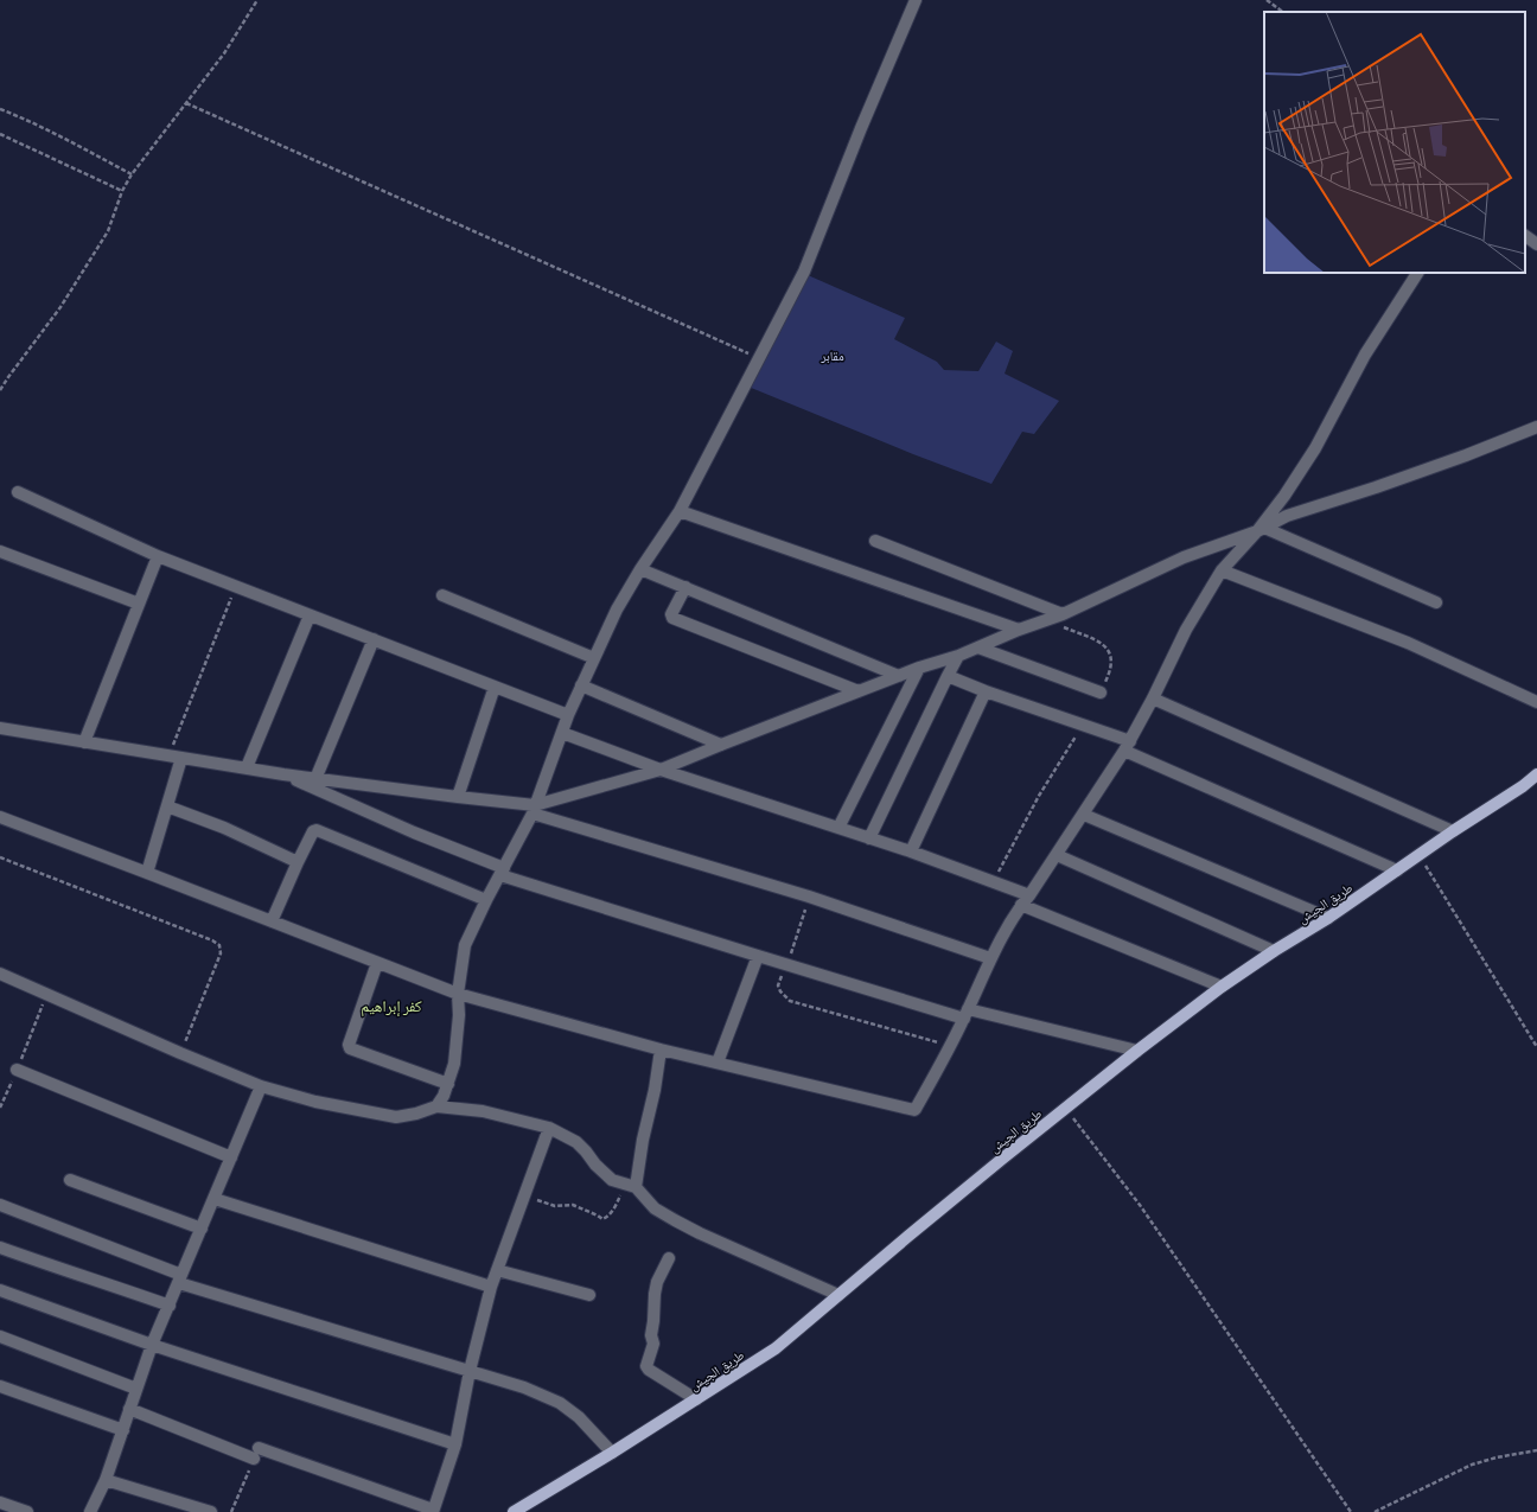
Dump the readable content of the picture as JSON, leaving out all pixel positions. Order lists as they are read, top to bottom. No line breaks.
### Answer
{"streets":{"main road":["طريق الجيش"]},"districts":["كفر إبراهيم"],"parks":["مقابر"]}
